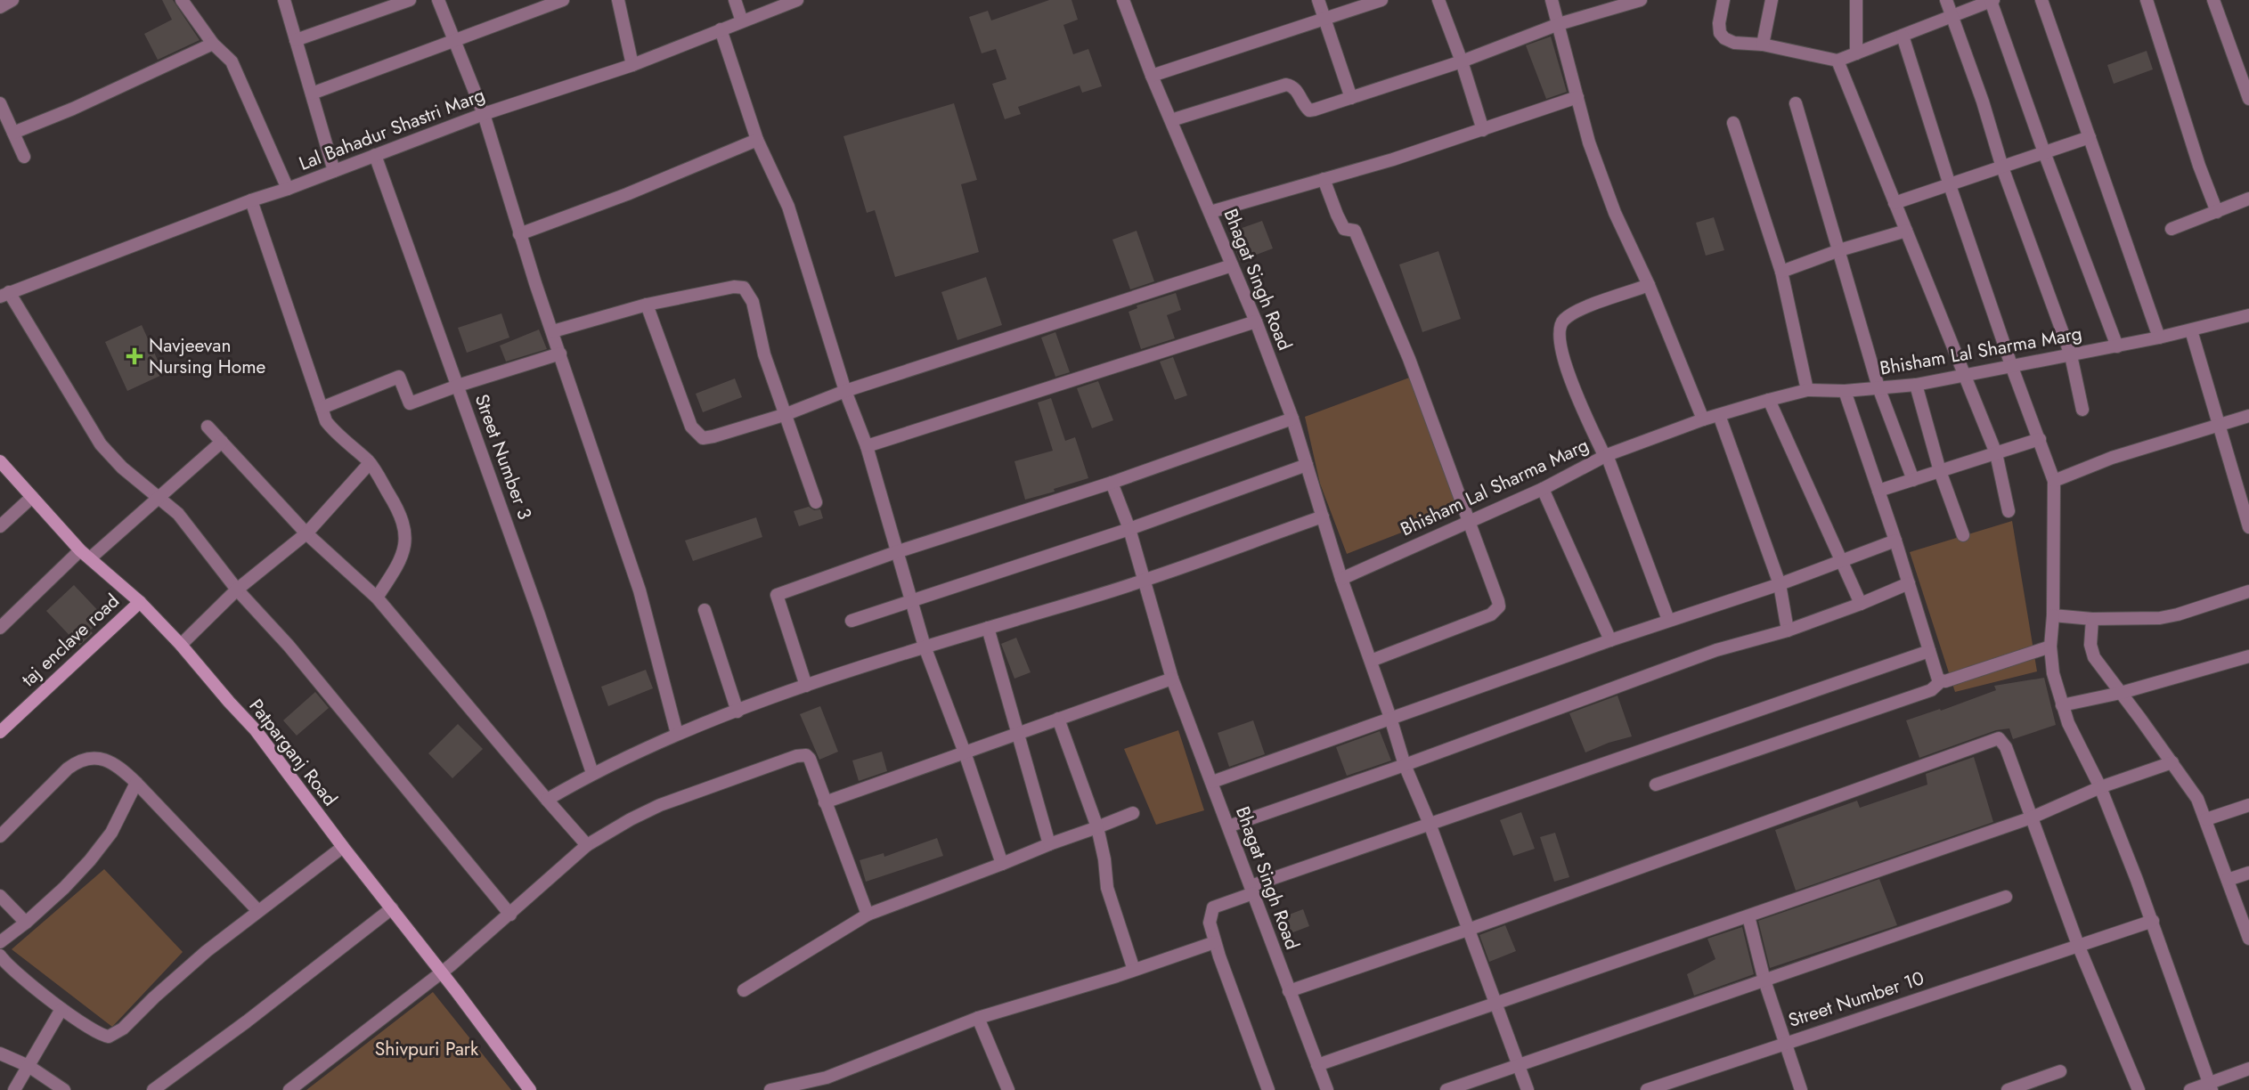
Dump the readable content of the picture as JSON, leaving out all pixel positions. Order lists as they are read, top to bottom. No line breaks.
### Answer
{"streets":{"street":["Lal Bahadur Shastri Marg","Bhagat Singh Road","Bhisham Lal Sharma Marg","Street Number 3","taj enclave road","Patparganj Road","Street Number 10"]},"crossings":[["Lal Bahadur Shastri Marg","Street Number 3"],["Bhagat Singh Road","Bhisham Lal Sharma Marg"],["taj enclave road","Patparganj Road"]],"parks":["Shivpuri Park"],"places":{"health":["Navjeevan Nursing Home"]}}
